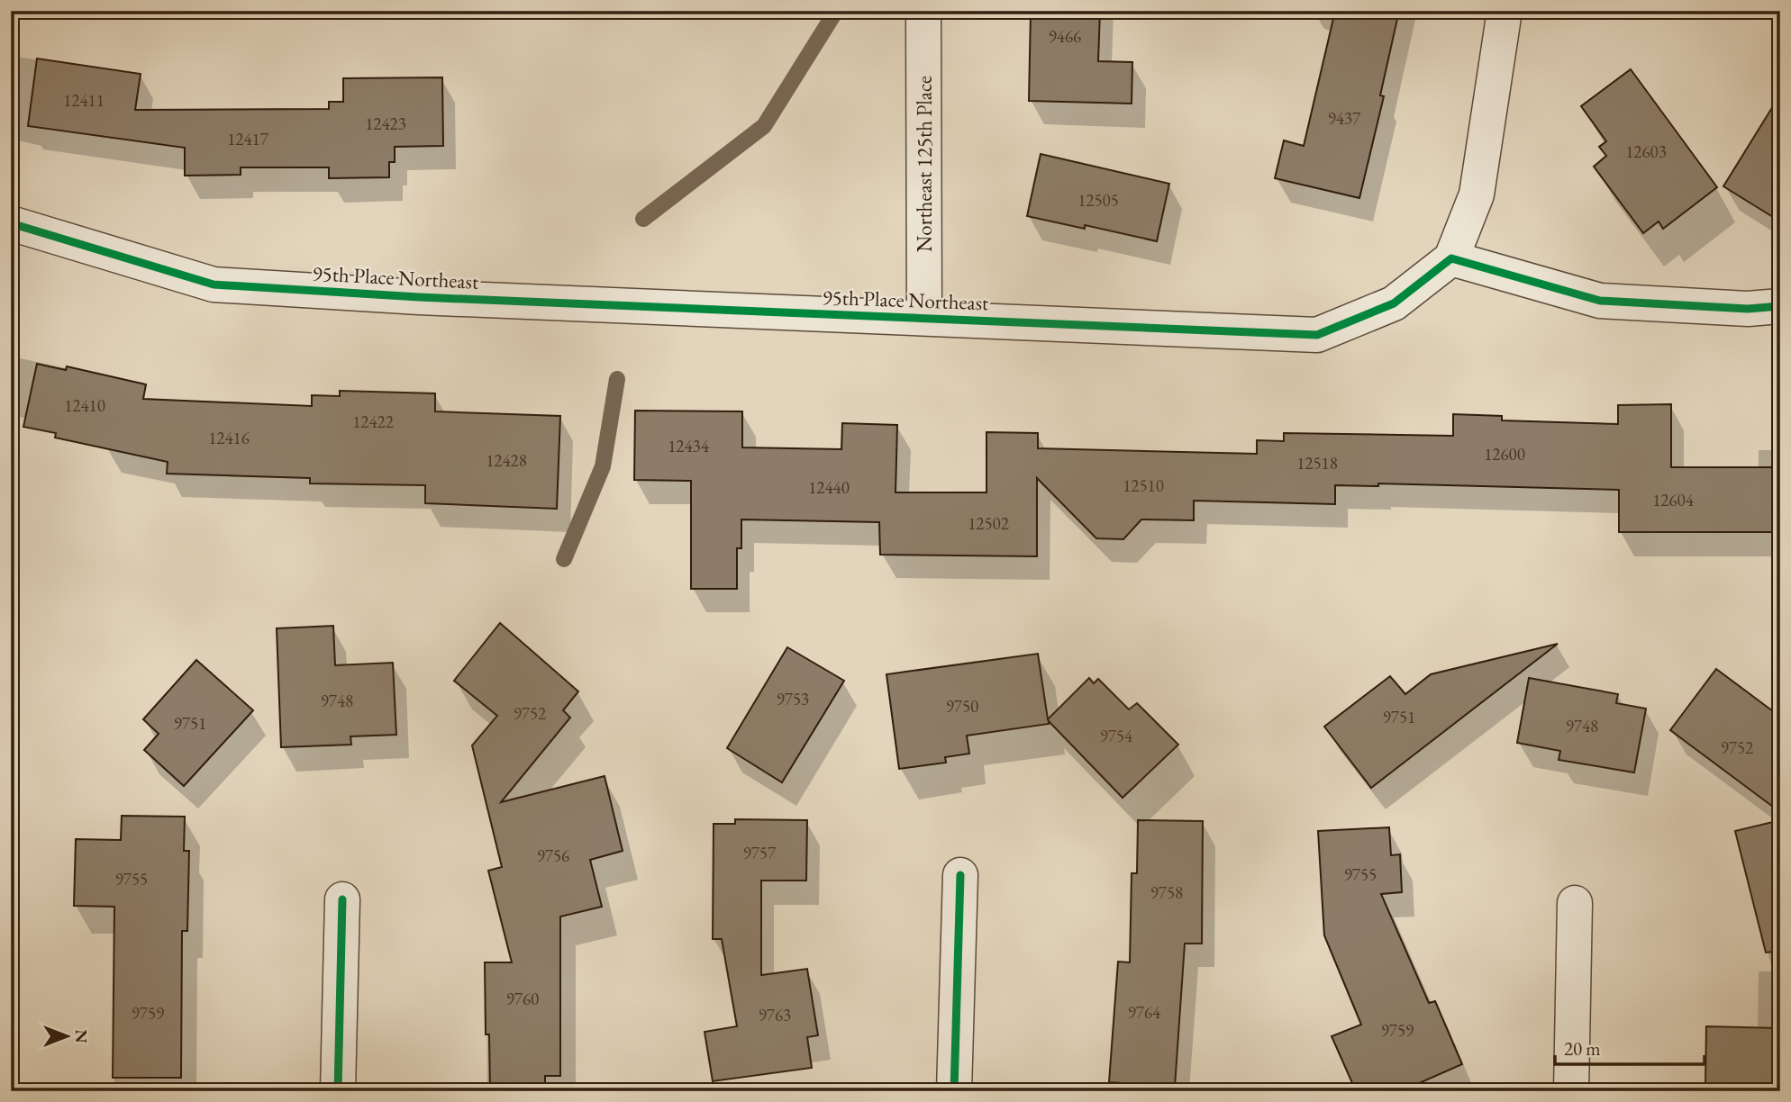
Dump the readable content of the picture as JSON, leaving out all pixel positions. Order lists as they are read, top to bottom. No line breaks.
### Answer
{"streets":{"street":["Northeast 125th Place","95th Place Northeast"]},"crossings":[["Northeast 125th Place","95th Place Northeast"]],"house_numbers":["9466","12411","9437","12423","12417","12603","12505","12410","12422","12416","12434","12600","12428","12518","12510","12440","12604","12502","9753","9748","9750","9752","9751","9751","9748","9754","9752","9757","9756","9755","9755","9758","9760","9764","9759","9763","9759"],"scale_bar":"20 m","north":"right"}
